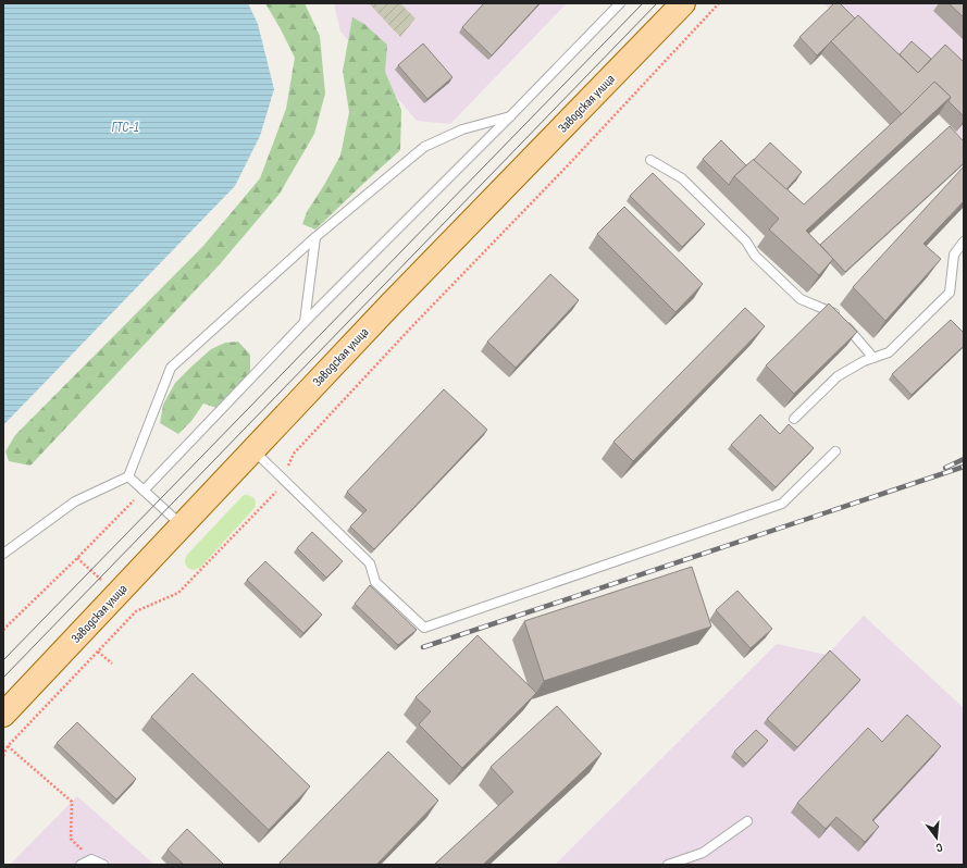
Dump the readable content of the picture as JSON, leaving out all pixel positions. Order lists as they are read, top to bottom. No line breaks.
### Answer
{"streets":{"main road":["Заводская улица"]},"water":["ГТС-1"],"north":"bottom"}
